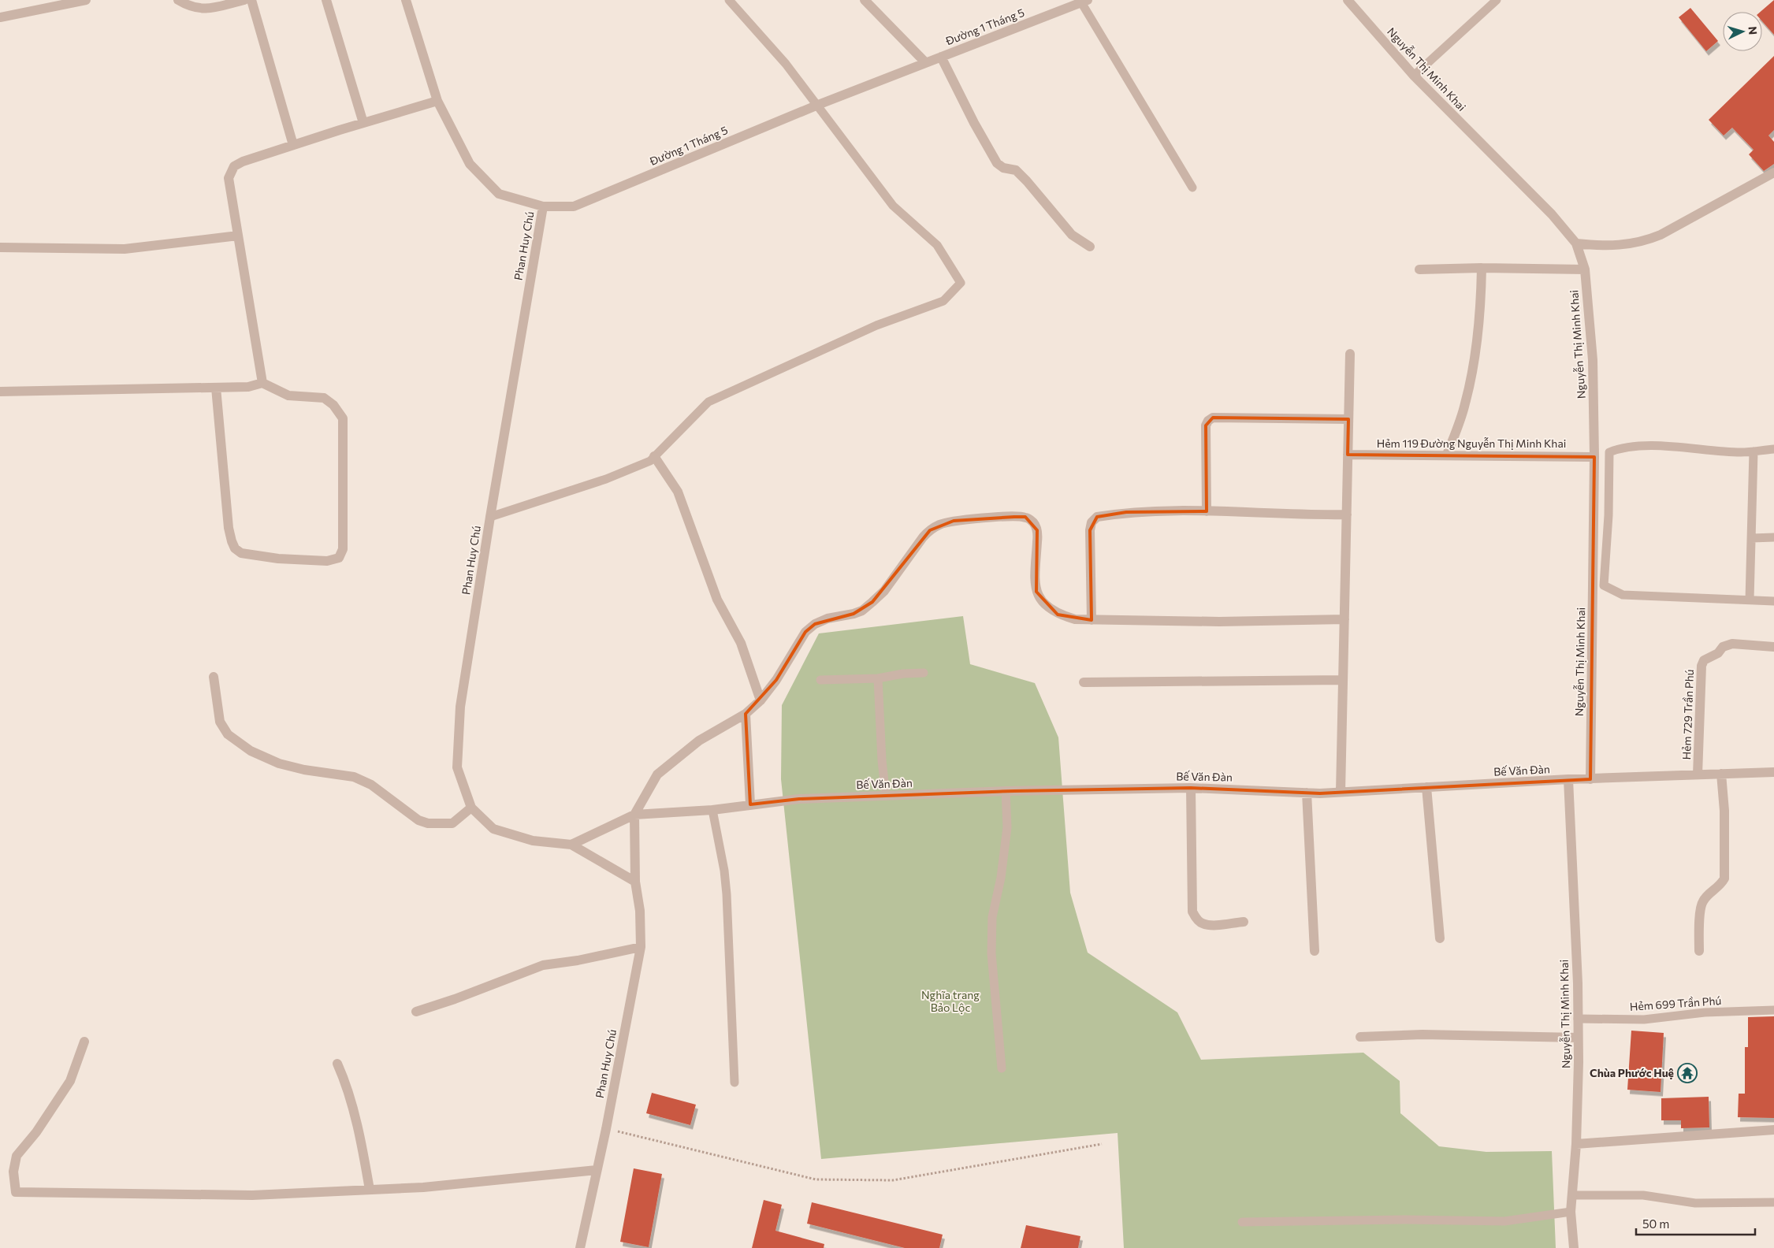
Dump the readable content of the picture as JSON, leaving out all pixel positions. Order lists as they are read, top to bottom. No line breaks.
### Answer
{"streets":{"street":["Đường 1 Tháng 5","Nguyễn Thị Minh Khai","Phan Huy Chú","Hẻm 119 Đường Nguyễn Thị Minh Khai","Hẻm 729 Trần Phú","Bế Văn Đàn"],"lane":["Hẻm 699 Trần Phú"]},"crossings":[["Đường 1 Tháng 5","Phan Huy Chú"],["Nguyễn Thị Minh Khai","Hẻm 119 Đường Nguyễn Thị Minh Khai"],["Nguyễn Thị Minh Khai","Bế Văn Đàn"],["Nguyễn Thị Minh Khai","Hẻm 699 Trần Phú"],["Phan Huy Chú","Bế Văn Đàn"],["Hẻm 729 Trần Phú","Bế Văn Đàn"]],"parks":["Nghĩa trang Bảo Lộc"],"places":{"temple":["Chùa Phước Huệ"]},"scale_bar":"50 m","north":"right"}
